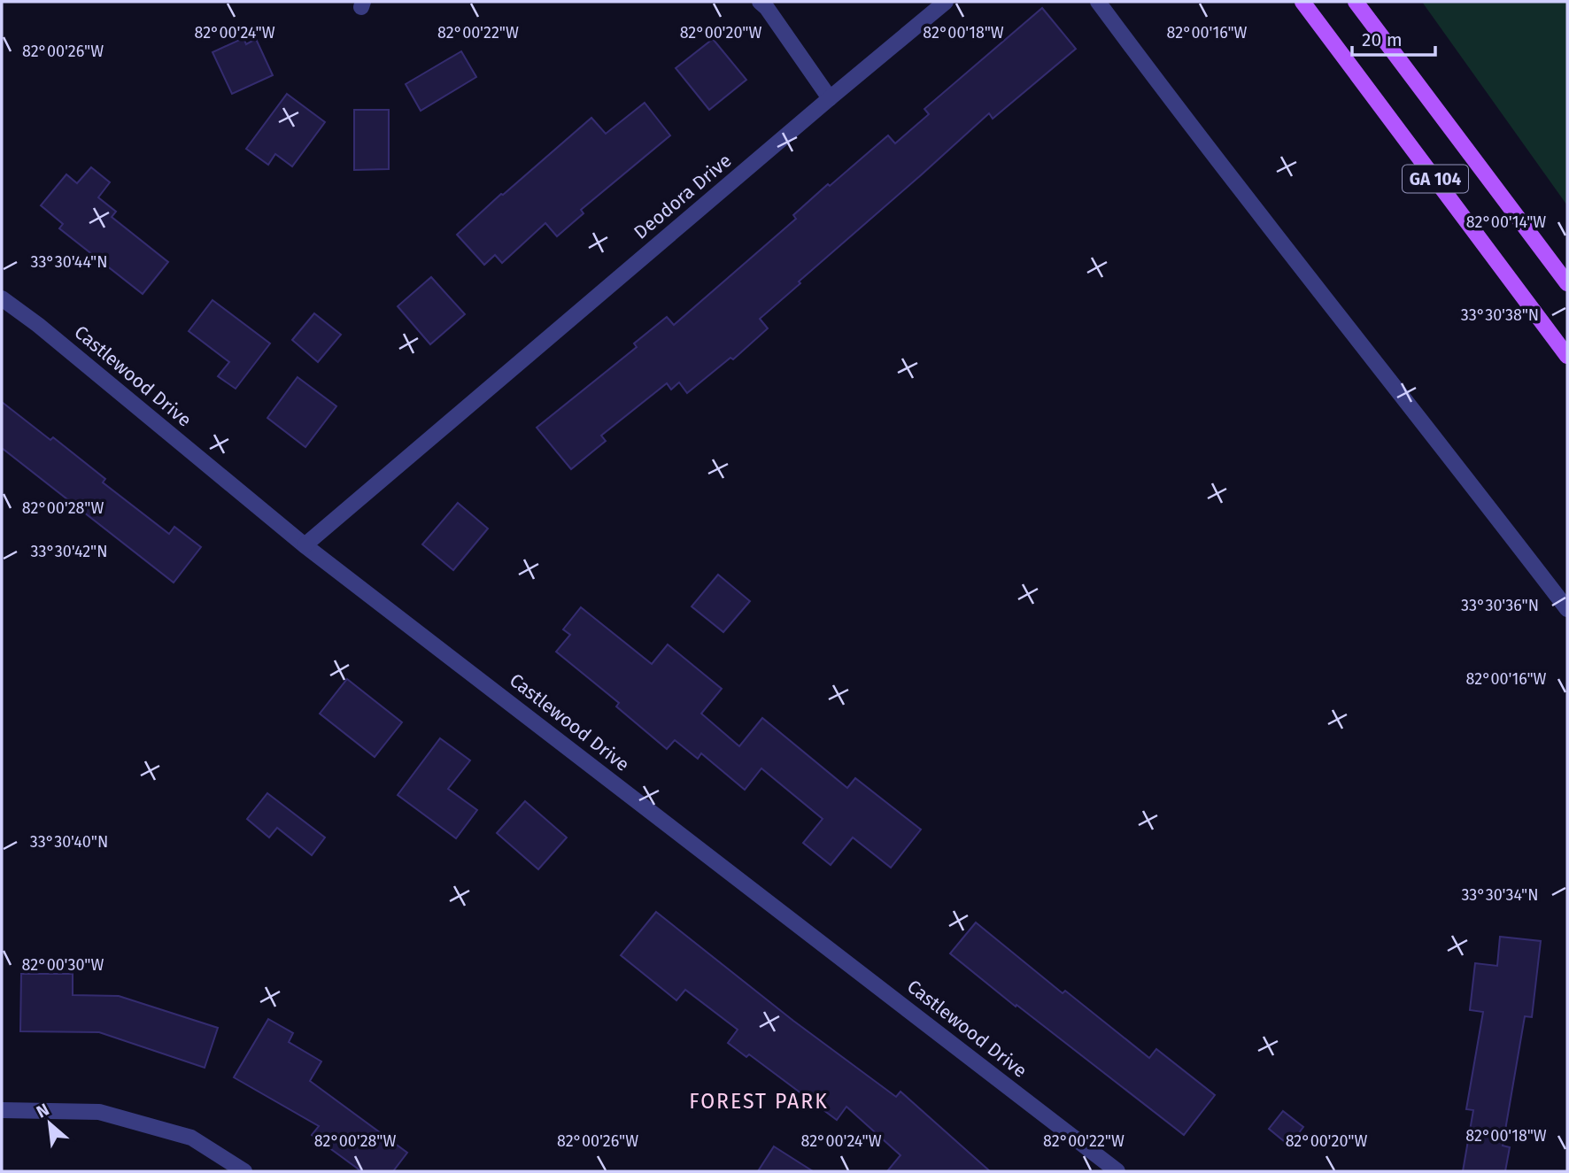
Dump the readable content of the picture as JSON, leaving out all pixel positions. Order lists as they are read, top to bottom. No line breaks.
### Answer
{"streets":{"main road":["GA 104"],"street":["Deodora Drive","Castlewood Drive"]},"crossings":[["Deodora Drive","Castlewood Drive"]],"districts":["FOREST PARK"],"scale_bar":"20 m","north":"top left","coordinates":["82°00'24\"W","82°00'22\"W","82°00'20\"W","82°00'18\"W","82°00'16\"W","82°00'26\"W","82°00'14\"W","33°30'44\"N","33°30'38\"N","82°00'28\"W","33°30'42\"N","33°30'36\"N","33°30'40\"N","33°30'34\"N","82°00'30\"W"]}
